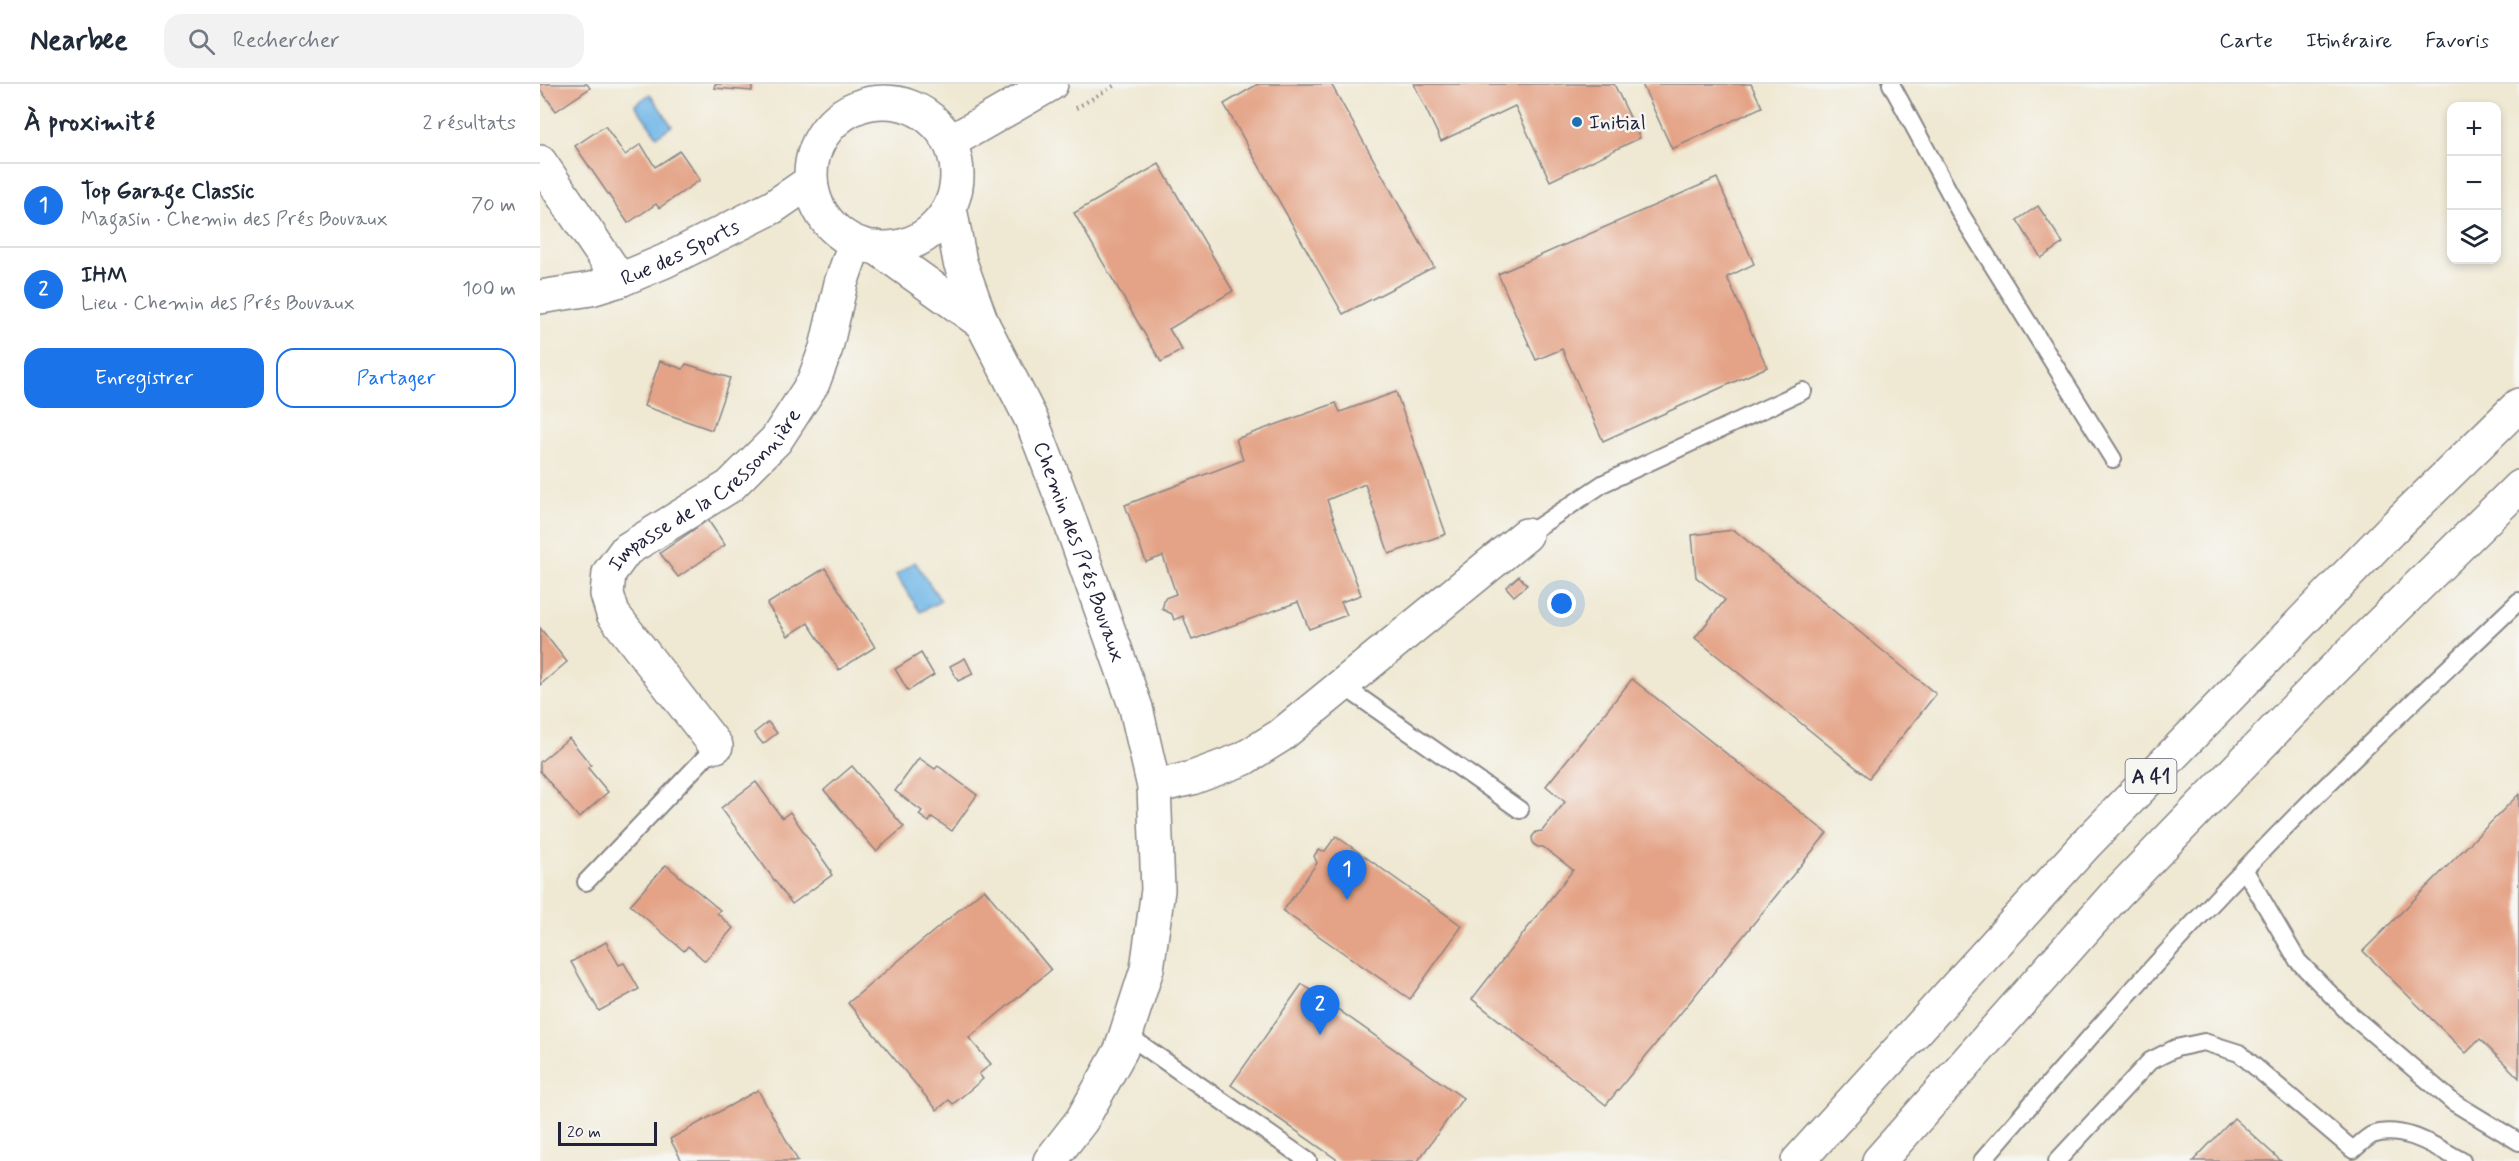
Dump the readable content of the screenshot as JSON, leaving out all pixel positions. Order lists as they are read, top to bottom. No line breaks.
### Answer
{"streets":{"main road":["Rue des Sports","Impasse de la Cressonnière","Chemin des Prés Bouvaux","A 41"]},"crossings":[["Rue des Sports","Impasse de la Cressonnière"],["Rue des Sports","Chemin des Prés Bouvaux"],["Impasse de la Cressonnière","Chemin des Prés Bouvaux"]],"places":["Initial"],"scale_bar":"20 m","page":{"header":"Nearbee","search":"Rechercher","nav":["Carte","Itinéraire","Favoris"],"heading":["À proximité","2 résultats"],"map_buttons":["+","−"],"list":[{"mark":"1","name":"Top Garage Classic","note":"Magasin · Chemin des Prés Bouvaux","value":"70 m"},{"mark":"2","name":"IHM","note":"Lieu · Chemin des Prés Bouvaux","value":"100 m"}],"buttons":["Enregistrer","Partager"],"pins":["1","2"],"scale":"20 m"}}
